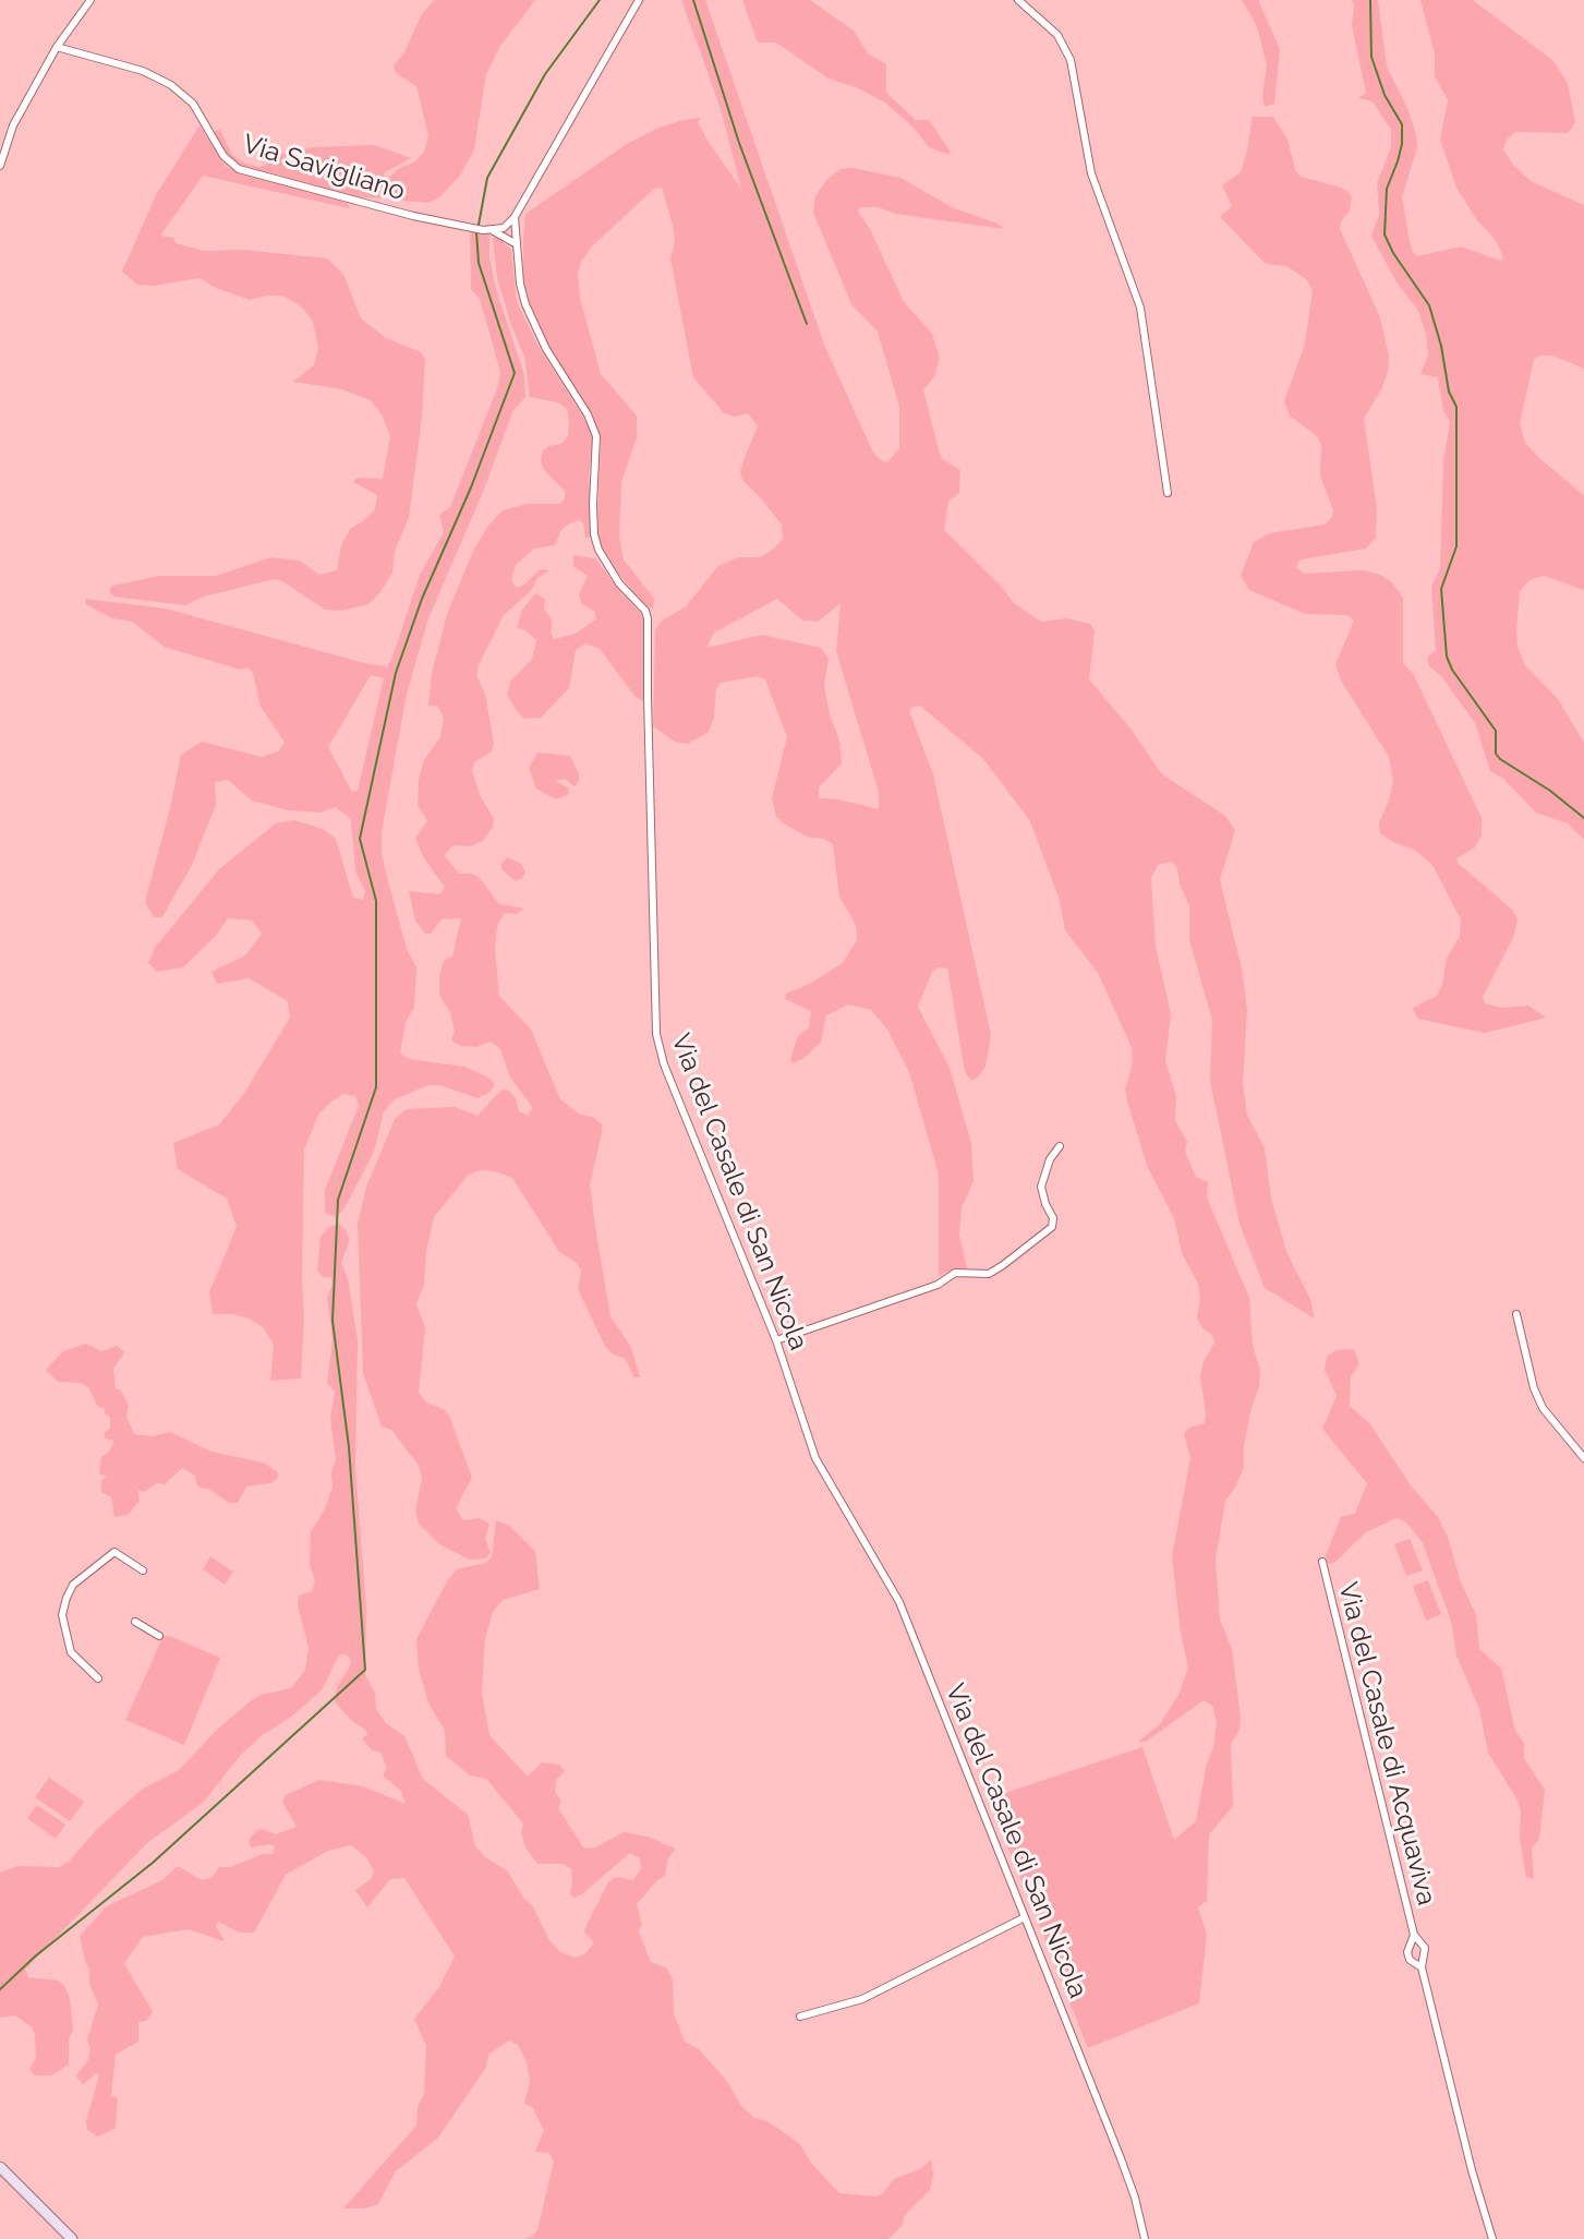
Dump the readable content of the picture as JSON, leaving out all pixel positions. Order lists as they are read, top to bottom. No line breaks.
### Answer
{"streets":{"street":["Via Savigliano","Via del Casale di San Nicola","Via del Casale di Acquaviva"]},"crossings":[["Via Savigliano","Via del Casale di San Nicola"]]}
